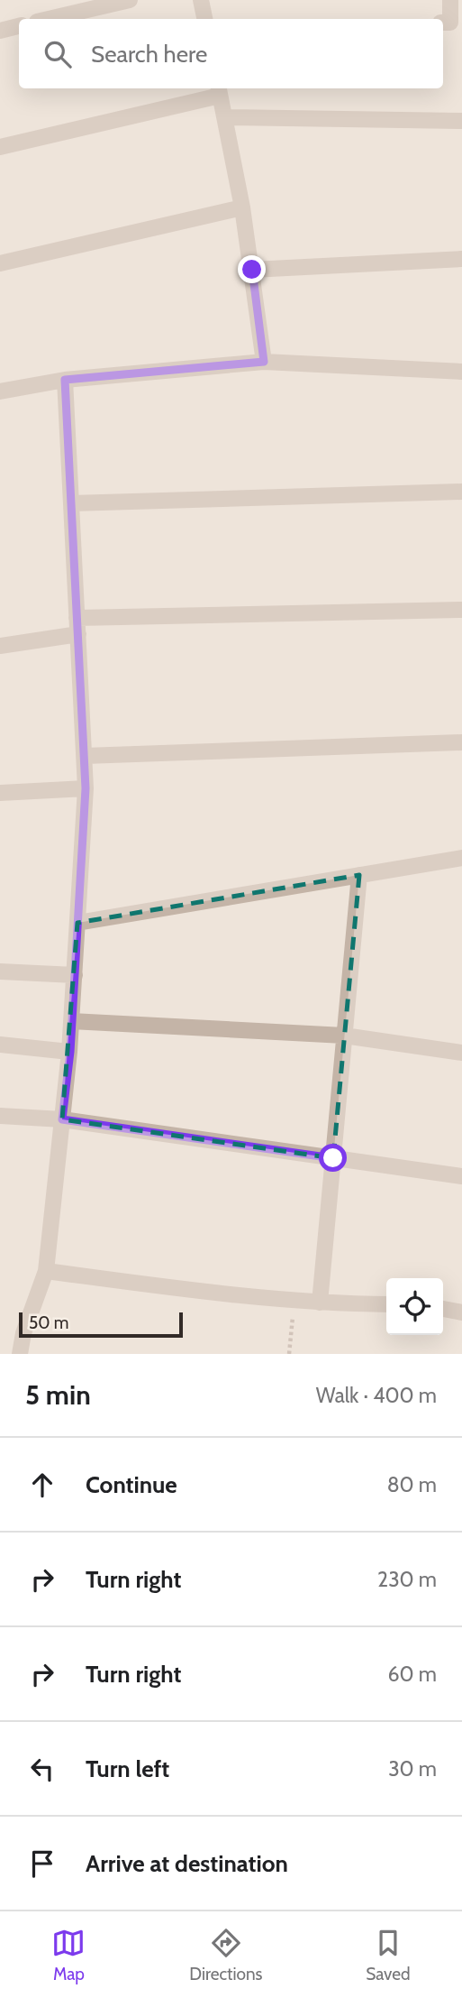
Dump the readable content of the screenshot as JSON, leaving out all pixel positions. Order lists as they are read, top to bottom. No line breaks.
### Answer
{"scale_bar":"50 m","page":{"search":"Search here","scale":"50 m","heading":["5 min","Walk · 400 m"],"list":[["Continue","80 m"],["Turn right","230 m"],["Turn right","60 m"],["Turn left","30 m"],"Arrive at destination"],"nav":["Map","Directions","Saved"]}}
